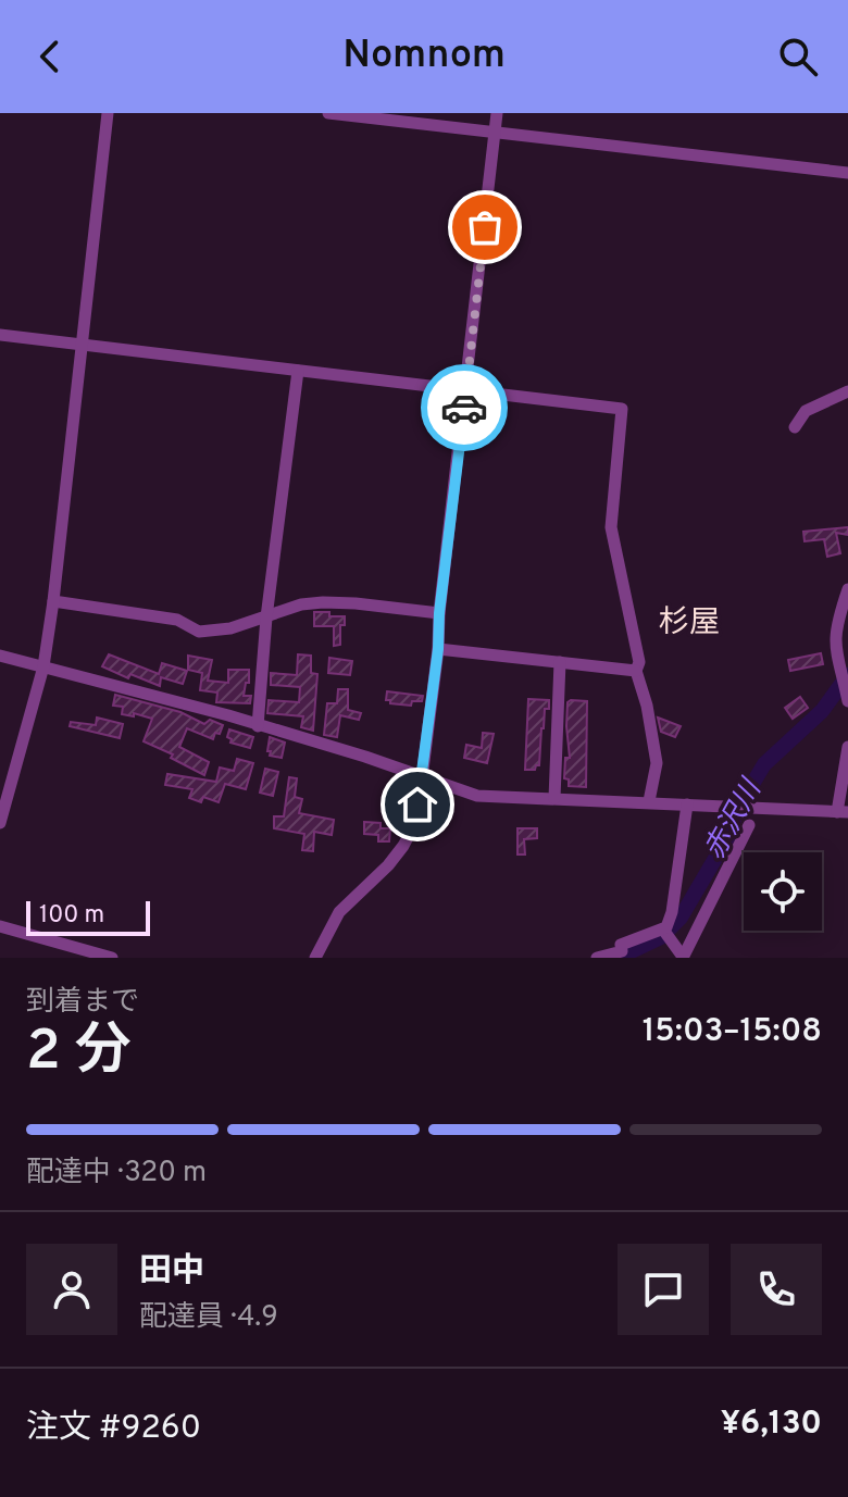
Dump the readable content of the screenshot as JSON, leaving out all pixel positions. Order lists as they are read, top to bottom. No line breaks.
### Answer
{"districts":["杉屋"],"water":["赤沢川"],"scale_bar":"100 m","page":{"header":"Nomnom","scale":"100 m","heading":["2 分","到着まで","15:03–15:08"],"panel":["田中","配達員 · 4.9","注文 #9260","¥6,130"],"bar":"配達中 · 320 m"}}
